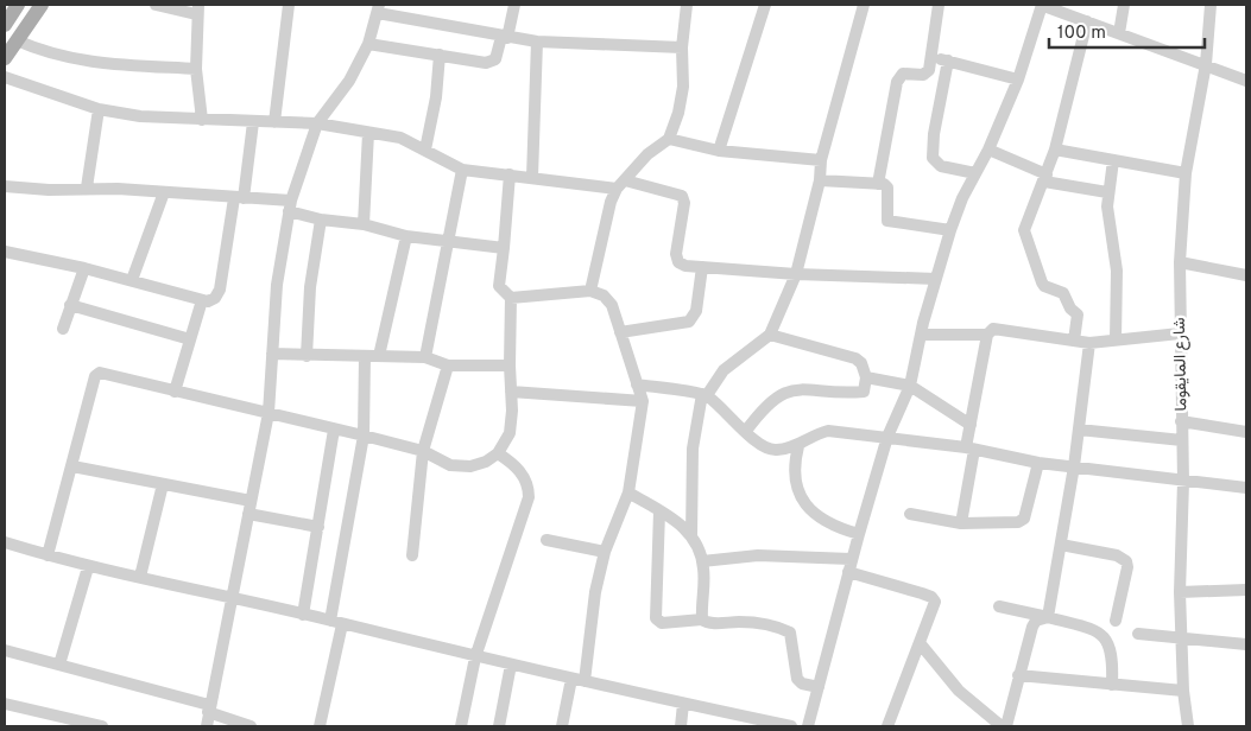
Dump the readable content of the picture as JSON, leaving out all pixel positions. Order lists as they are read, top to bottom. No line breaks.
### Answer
{"streets":{"street":["شارع المايقوما"]},"scale_bar":"100 m"}
